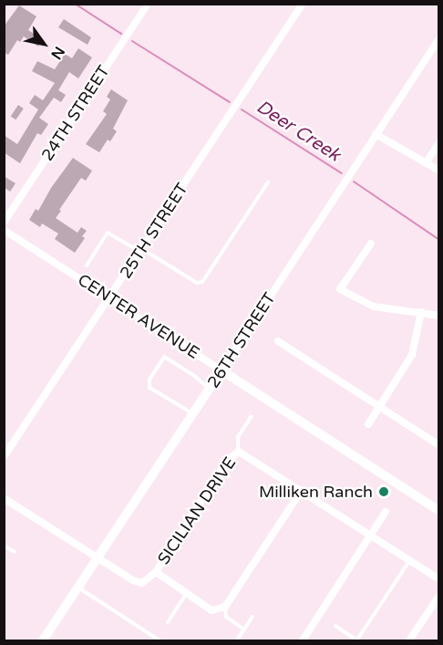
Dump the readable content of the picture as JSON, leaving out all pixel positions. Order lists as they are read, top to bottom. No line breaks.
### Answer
{"streets":{"street":["24TH STREET","25TH STREET","CENTER AVENUE","26TH STREET","SICILIAN DRIVE"]},"crossings":[["25TH STREET","CENTER AVENUE"],["CENTER AVENUE","26TH STREET"]],"water":["Deer Creek"],"places":["Milliken Ranch"],"north":"bottom right"}
